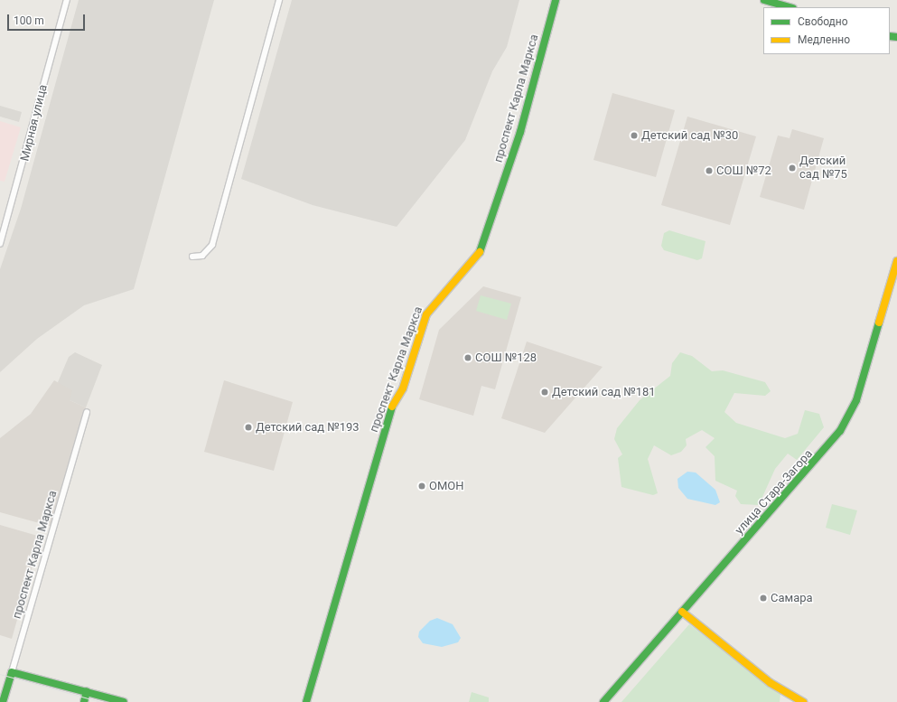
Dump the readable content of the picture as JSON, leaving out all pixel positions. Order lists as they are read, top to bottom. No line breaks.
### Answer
{"streets":{"main road":["проспект Карла Маркса","улица Стара-Загора"],"street":["Мирная улица"]},"places":["Детский сад №30","Детский сад №75","СОШ №72","СОШ №128","Детский сад №181","Детский сад №193","ОМОН","Самара"],"legend":["Свободно","Медленно"],"scale_bar":"100 m"}
